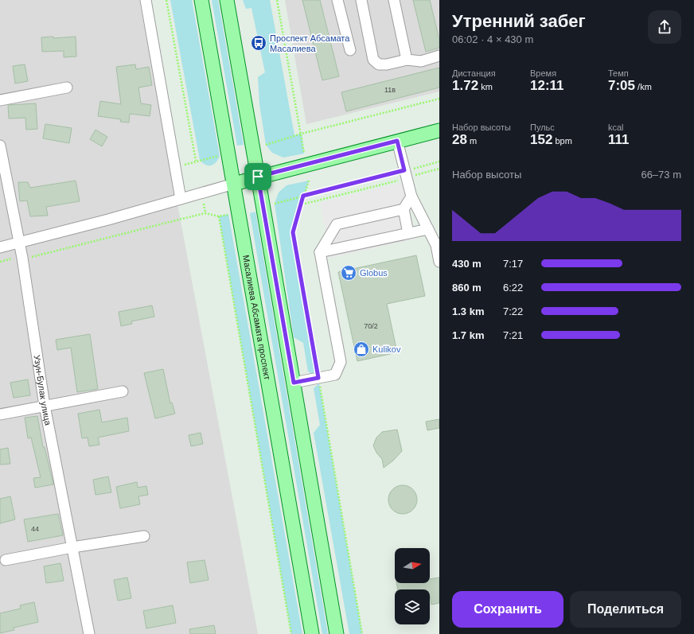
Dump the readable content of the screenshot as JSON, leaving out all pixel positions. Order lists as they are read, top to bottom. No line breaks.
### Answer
{"streets":{"main road":["Масалиева Абсамата проспект"],"street":["Узун-Булак улица"]},"places":{"bus stop":["Проспект Абсамата Масалиева"],"supermarket":["Globus"],"shop":["Kulikov"]},"house_numbers":["11в","70/2","44"],"north":"right","page":{"heading":["Утренний забег","06:02 · 4 × 430 m"],"stats":[["Дистанция","1.72 km"],["Время","12:11"],["Темп","7:05 /km"],["Набор высоты","28 m"],["Пульс","152 bpm"],["kcal","111"]],"chart":["Набор высоты","66–73 m"],"list":[{"name":"430 m","note":"7:17"},{"name":"860 m","note":"6:22"},{"name":"1.3 km","note":"7:22"},{"name":"1.7 km","note":"7:21"}],"buttons":["Сохранить","Поделиться"]}}
